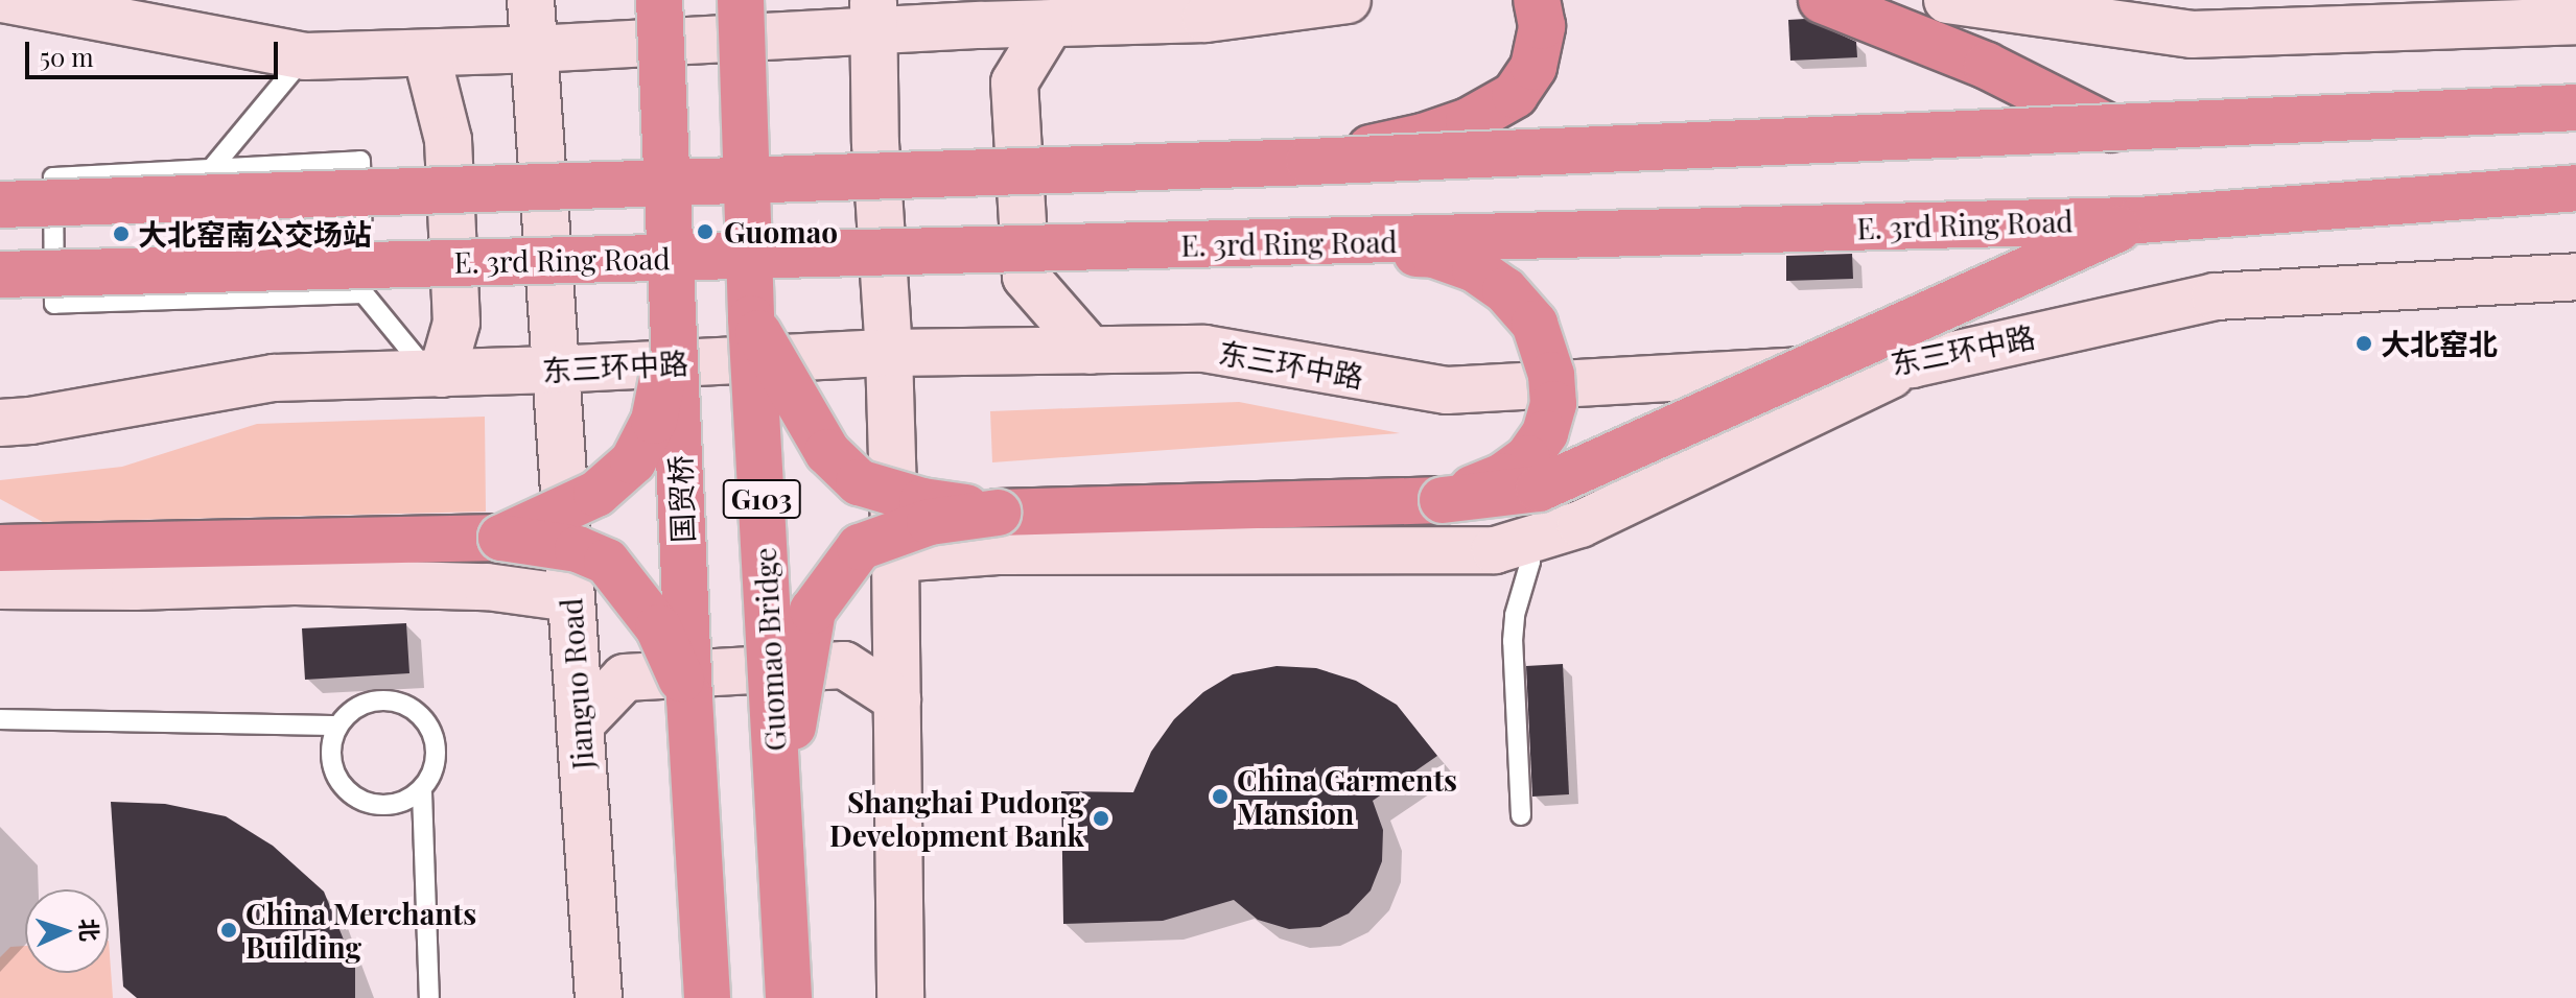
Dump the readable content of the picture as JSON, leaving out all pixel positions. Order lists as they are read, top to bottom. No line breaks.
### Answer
{"streets":{"highway":["E. 3rd Ring Road","国贸桥","G103","Guomao Bridge"],"street":["东三环中路","Jianguo Road"]},"crossings":[["东三环中路","Jianguo Road"]],"places":["Guomao","大北窑南公交场站","大北窑北","China Garments Mansion","Shanghai Pudong Development Bank","China Merchants Building"],"scale_bar":"50 m","north":"right"}
